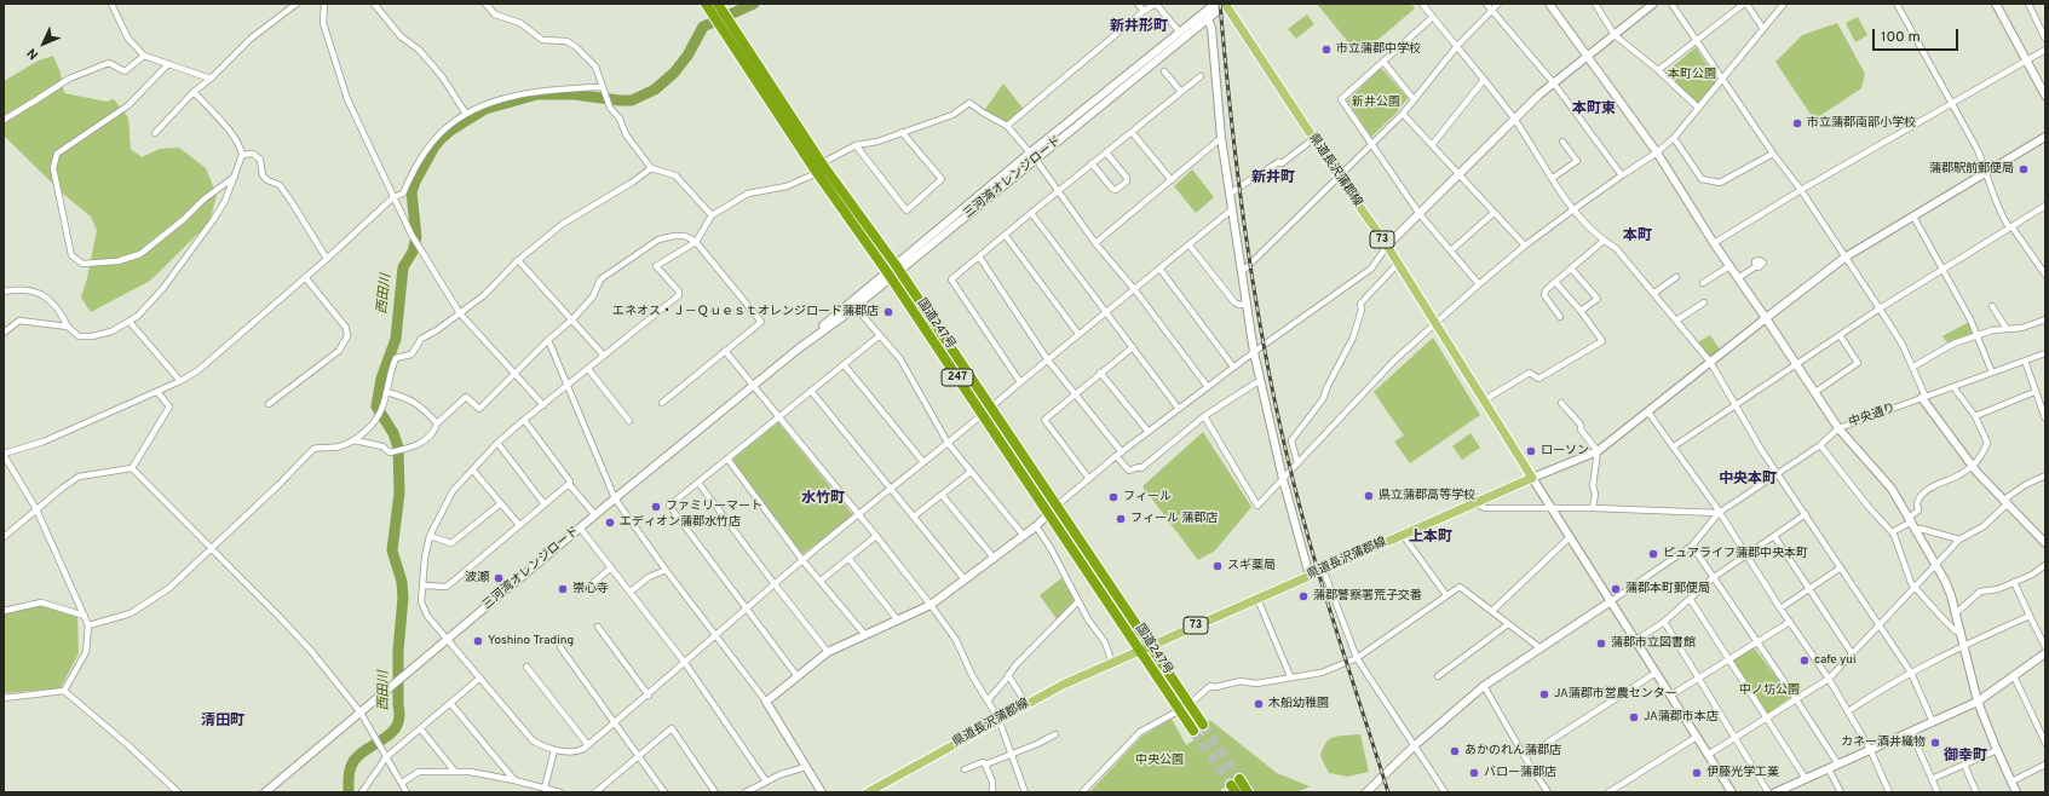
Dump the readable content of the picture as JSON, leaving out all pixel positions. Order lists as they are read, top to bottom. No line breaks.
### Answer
{"streets":{"highway":["国道247号","247"],"main road":["県道長沢蒲郡線","73"],"street":["三河湾オレンジロード","中央通り"]},"crossings":[["県道長沢蒲郡線","三河湾オレンジロード"],["県道長沢蒲郡線","国道247号"],["三河湾オレンジロード","国道247号"]],"districts":["新井形町","本町東","新井町","本町","中央本町","水竹町","上本町","清田町","御幸町"],"water":["西田川"],"parks":["本町公園","新井公園","中ノ坊公園","中央公園"],"places":["市立蒲郡中学校","市立蒲郡南部小学校","蒲郡駅前郵便局","エネオス・Ｊ－Ｑｕｅｓｔオレンジロード蒲郡店","ローソン","県立蒲郡高等学校","フィール","ファミリーマート","フィール 蒲郡店","エディオン蒲郡水竹店","ピュアライフ蒲郡中央本町","スギ薬局","波瀬","崇心寺","蒲郡本町郵便局","蒲郡警察署荒子交番","Yoshino Trading","蒲郡市立図書館","cafe yui","JA蒲郡市営農センター","木船幼稚園","JA蒲郡市本店","カネー酒井織物","あかのれん蒲郡店","バロー蒲郡店","伊藤光学工業"],"scale_bar":"100 m","north":"bottom left"}
